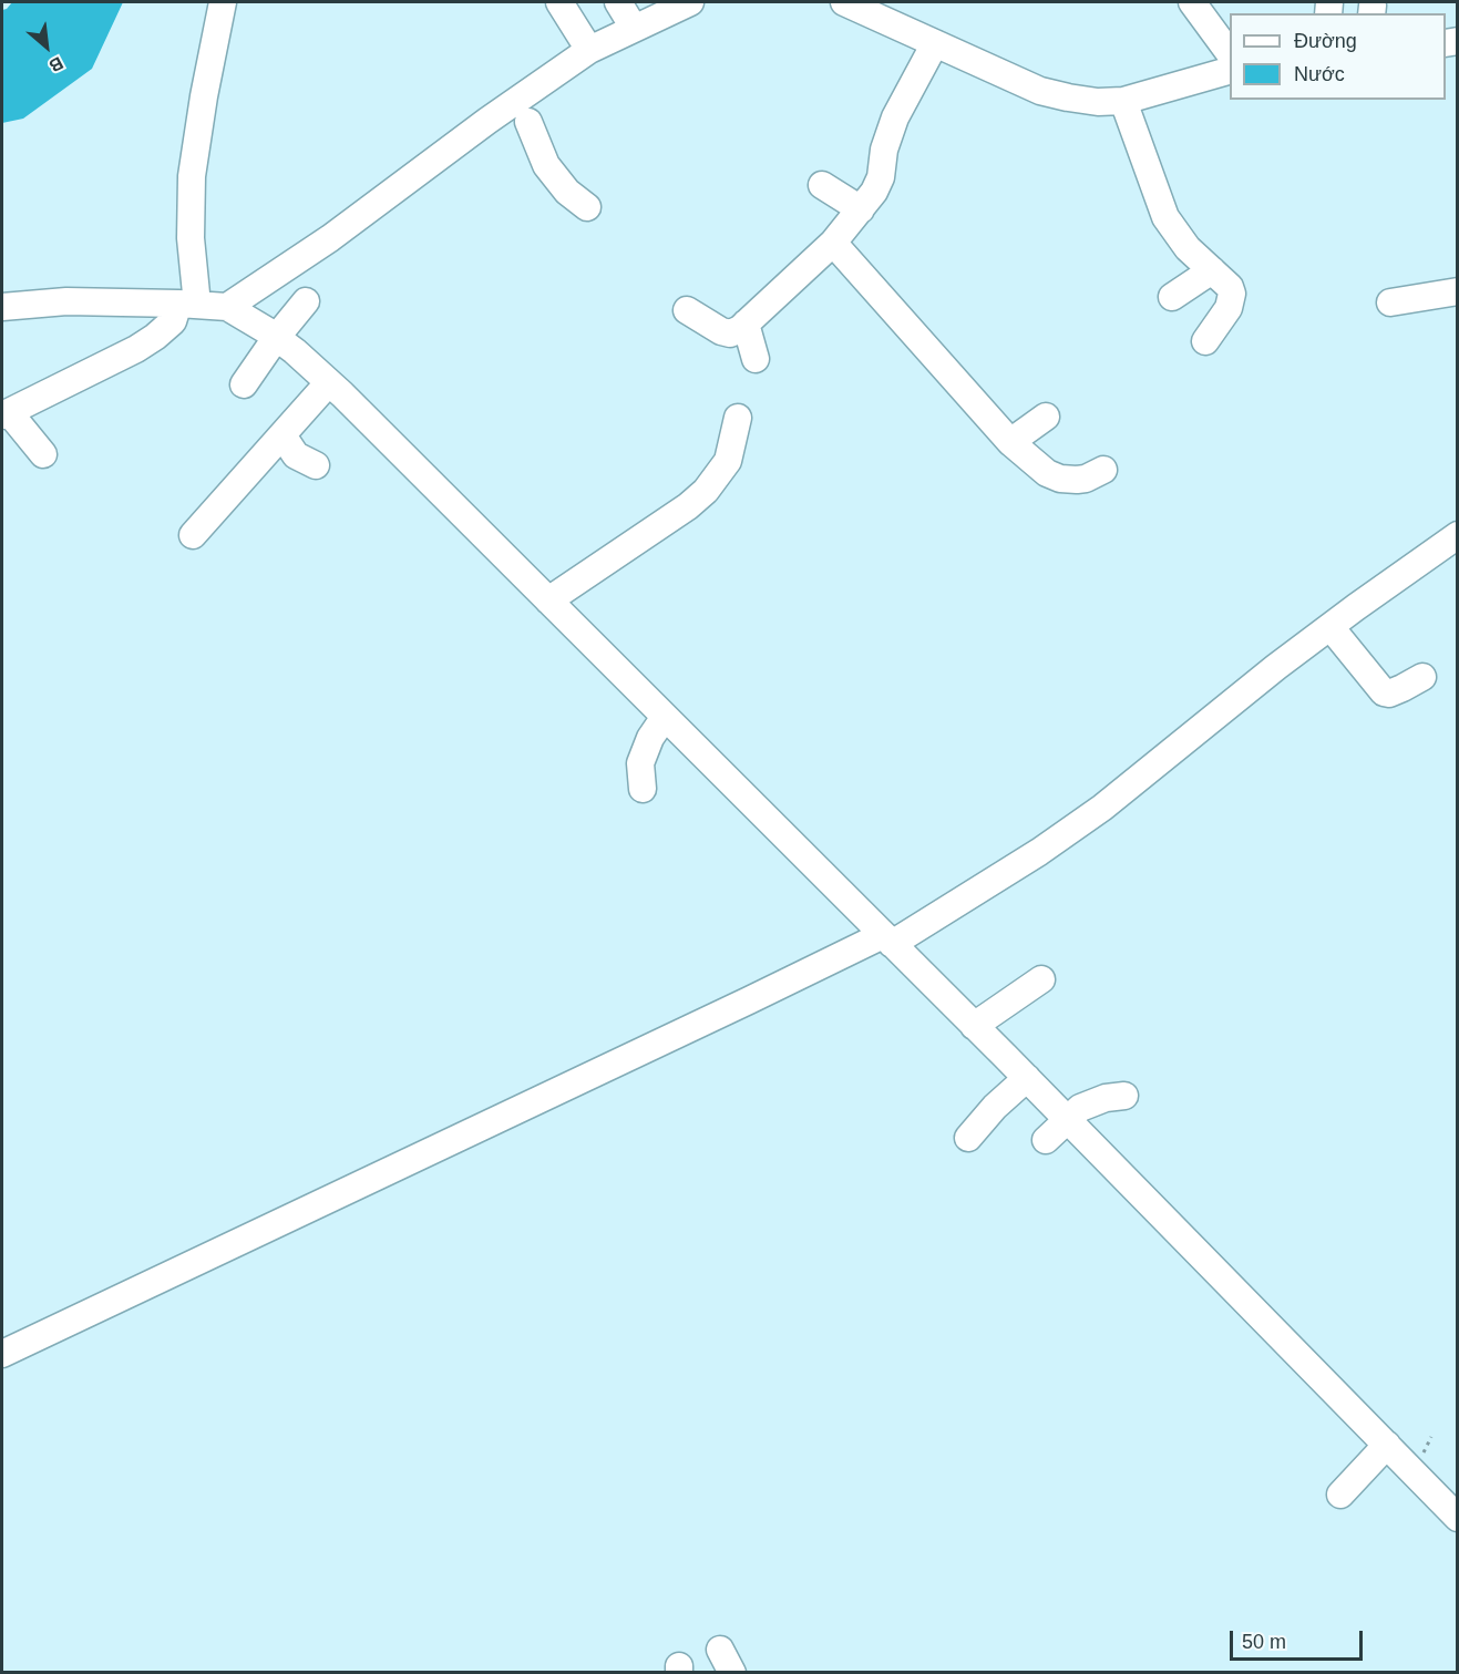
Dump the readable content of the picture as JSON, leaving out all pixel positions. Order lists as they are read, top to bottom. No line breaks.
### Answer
{"legend":["Đường","Nước"],"scale_bar":"50 m","north":"bottom right"}
